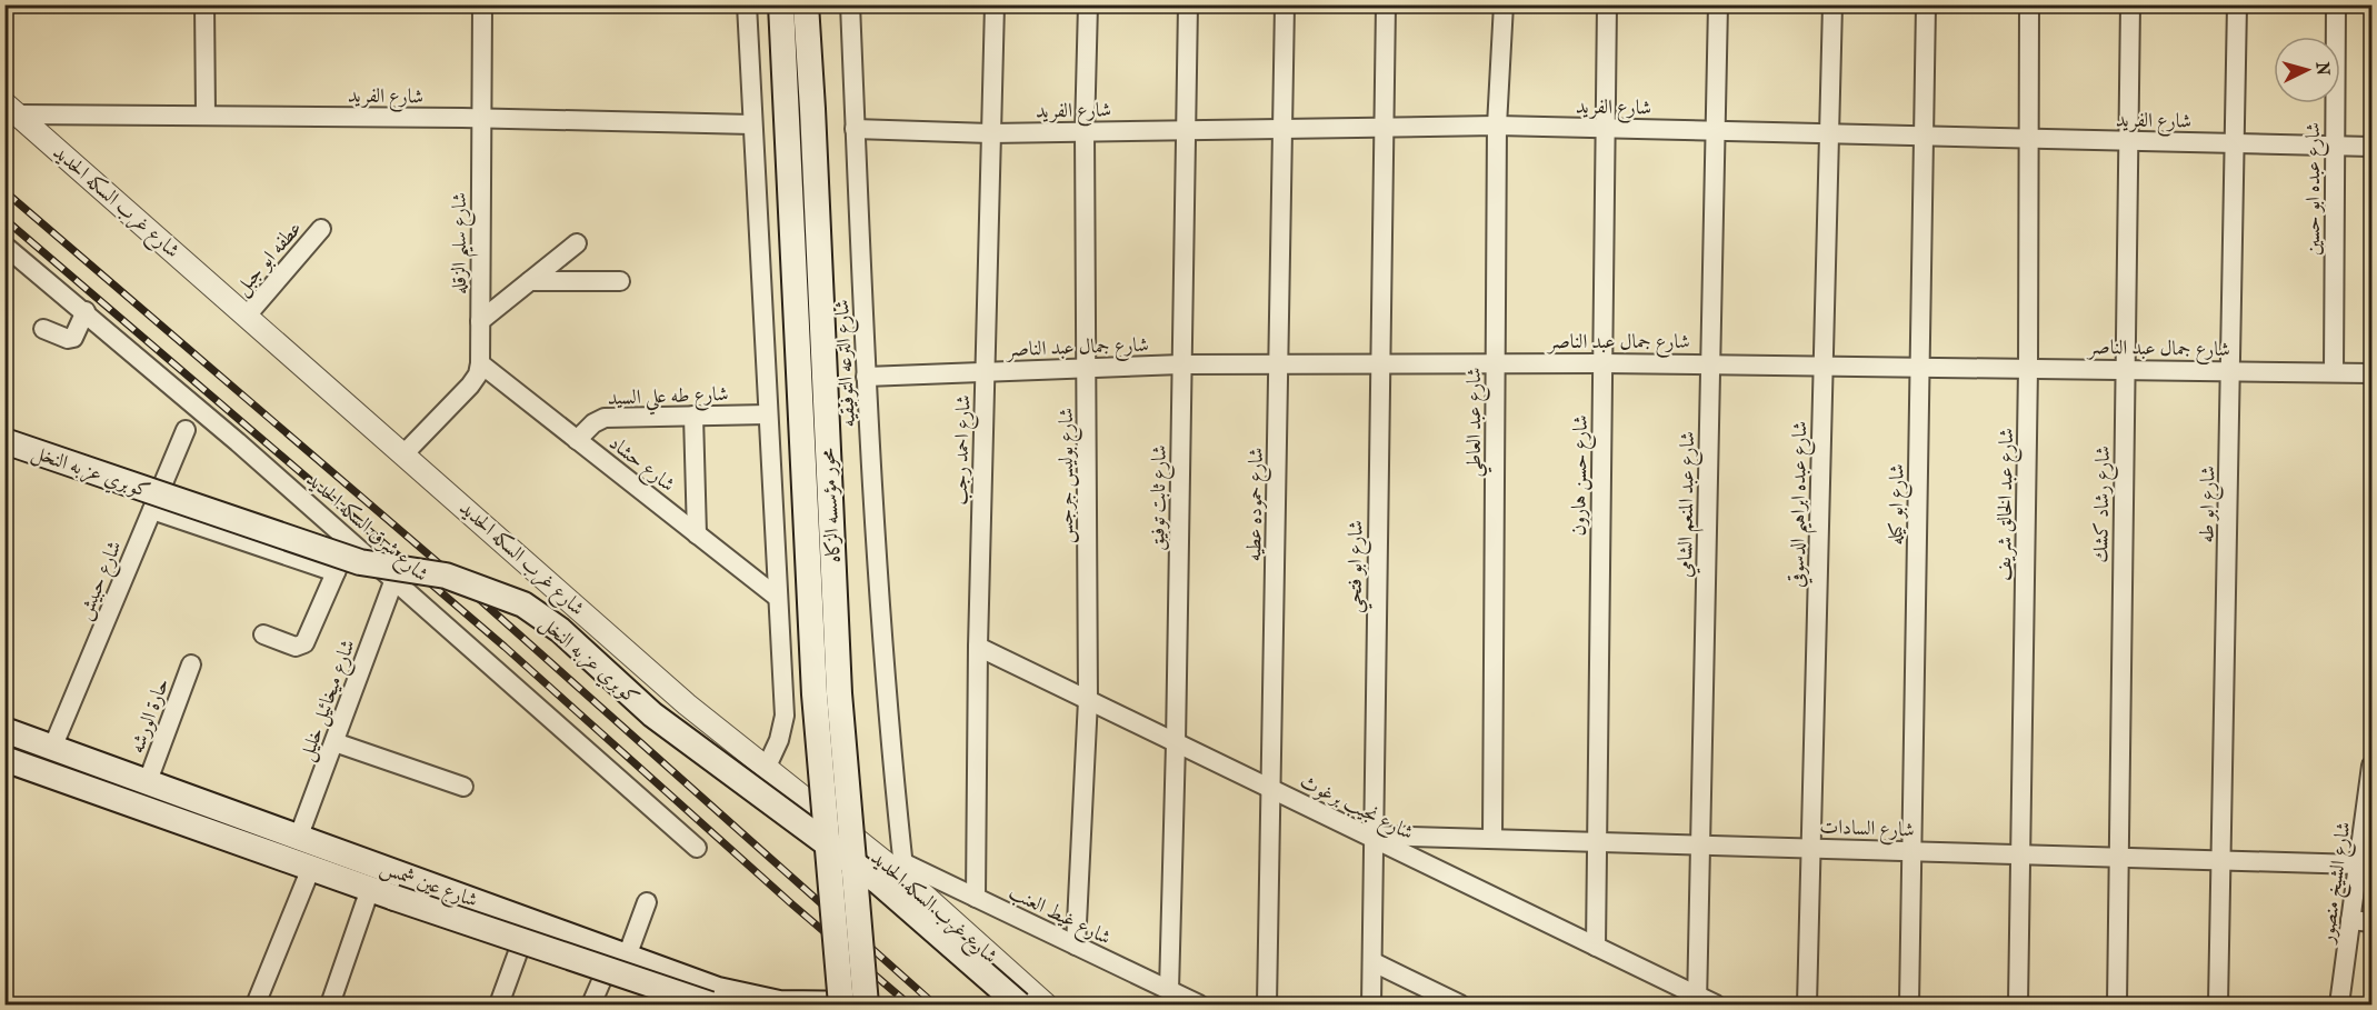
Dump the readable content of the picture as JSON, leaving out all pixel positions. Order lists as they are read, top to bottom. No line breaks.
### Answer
{"streets":{"main road":["كوبري عزبه النخل","محور مؤسسه الزكاه","شارع عين شمس"],"street":["شارع الفريد","شارع عبده ابو حسين","شارع غرب السكه الحديد","شارع سليم الزقله","عطفه ابو جبل","شارع جمال عبد الناصر","شارع الترعه التوفيقيه","شارع طه علي السيد","شارع عبد العاطي","شارع احمد رجب","شارع حشاد","شارع بوليس جرجس","شارع حسن هارون","شارع ثابت توفيق","شارع حموده عطيه","شارع عبد المنعم الشامي","شارع عبده ابراهيم الدسوقي","شارع ابو كيله","شارع عبد الخالق شريف","شارع رشاد كشك","شارع ابو طه","شارع شرق السكه الحديد","شارع ابو فتحي","شارع حبيش","شارع ميخائيل خليل","حارة الورشه","شارع نجيب برغوث","شارع السادات","شارع الشيخ منصور","شارع غيط العنب"]},"crossings":[["شارع الفريد","شارع عبده ابو حسين"],["شارع الفريد","شارع غرب السكه الحديد"],["شارع الفريد","شارع سليم الزقله"],["شارع الفريد","شارع الترعه التوفيقيه"],["شارع الفريد","شارع عبد العاطي"],["شارع الفريد","شارع احمد رجب"],["شارع الفريد","شارع بوليس جرجس"],["شارع الفريد","شارع حسن هارون"],["شارع الفريد","شارع ثابت توفيق"],["شارع الفريد","شارع حموده عطيه"],["شارع الفريد","شارع عبد المنعم الشامي"],["شارع الفريد","شارع عبده ابراهيم الدسوقي"],["شارع الفريد","شارع ابو كيله"],["شارع الفريد","شارع عبد الخالق شريف"],["شارع الفريد","شارع رشاد كشك"],["شارع الفريد","شارع ابو طه"],["شارع الفريد","شارع ابو فتحي"],["شارع عبده ابو حسين","شارع جمال عبد الناصر"],["شارع غرب السكه الحديد","شارع سليم الزقله"],["شارع غرب السكه الحديد","عطفه ابو جبل"],["شارع غرب السكه الحديد","شارع الترعه التوفيقيه"],["شارع غرب السكه الحديد","شارع غيط العنب"],["شارع سليم الزقله","شارع حشاد"],["شارع جمال عبد الناصر","شارع الترعه التوفيقيه"],["شارع جمال عبد الناصر","شارع عبد العاطي"],["شارع جمال عبد الناصر","شارع احمد رجب"],["شارع جمال عبد الناصر","شارع بوليس جرجس"],["شارع جمال عبد الناصر","شارع حسن هارون"],["شارع جمال عبد الناصر","شارع ثابت توفيق"],["شارع جمال عبد الناصر","شارع حموده عطيه"],["شارع جمال عبد الناصر","شارع عبد المنعم الشامي"],["شارع جمال عبد الناصر","شارع عبده ابراهيم الدسوقي"],["شارع جمال عبد الناصر","شارع ابو كيله"],["شارع جمال عبد الناصر","شارع عبد الخالق شريف"],["شارع جمال عبد الناصر","شارع رشاد كشك"],["شارع جمال عبد الناصر","شارع ابو طه"],["شارع جمال عبد الناصر","شارع ابو فتحي"],["شارع الترعه التوفيقيه","شارع غيط العنب"],["شارع طه علي السيد","شارع حشاد"],["شارع عبد العاطي","شارع السادات"],["شارع احمد رجب","شارع نجيب برغوث"],["شارع احمد رجب","شارع غيط العنب"],["شارع بوليس جرجس","شارع نجيب برغوث"],["شارع بوليس جرجس","شارع غيط العنب"],["شارع حسن هارون","شارع نجيب برغوث"],["شارع حسن هارون","شارع السادات"],["شارع ثابت توفيق","شارع نجيب برغوث"],["شارع ثابت توفيق","شارع غيط العنب"],["شارع حموده عطيه","شارع نجيب برغوث"],["شارع عبد المنعم الشامي","شارع نجيب برغوث"],["شارع عبد المنعم الشامي","شارع السادات"],["شارع عبده ابراهيم الدسوقي","شارع السادات"],["شارع ابو كيله","شارع السادات"],["شارع عبد الخالق شريف","شارع السادات"],["شارع رشاد كشك","شارع السادات"],["شارع ابو طه","شارع السادات"],["محور مؤسسه الزكاه","شارع عين شمس"],["شارع شرق السكه الحديد","شارع ميخائيل خليل"],["شارع ابو فتحي","شارع نجيب برغوث"],["شارع ابو فتحي","شارع السادات"],["شارع حبيش","شارع عين شمس"],["شارع ميخائيل خليل","شارع عين شمس"],["حارة الورشه","شارع عين شمس"],["شارع نجيب برغوث","شارع السادات"],["شارع السادات","شارع الشيخ منصور"]],"north":"right"}
